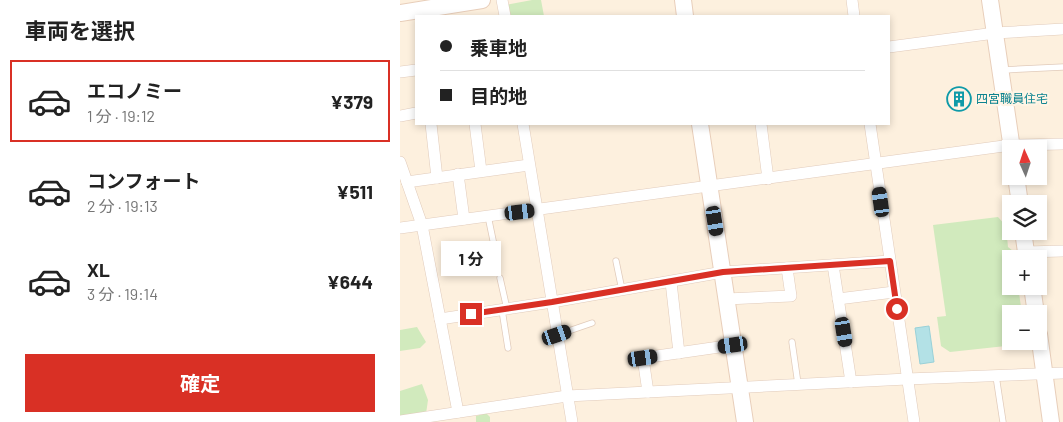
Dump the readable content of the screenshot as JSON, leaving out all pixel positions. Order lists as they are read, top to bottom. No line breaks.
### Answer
{"places":{"building":["四宮職員住宅"]},"north":"top","page":{"heading":"車両を選択","banner":["乗車地","目的地"],"list":[{"name":"エコノミー","note":"1 分 · 19:12","value":"¥379"},{"name":"コンフォート","note":"2 分 · 19:13","value":"¥511"},{"name":"XL","note":"3 分 · 19:14","value":"¥644"}],"map_buttons":["+","−"],"bubble":"1 分","buttons":"確定"}}
